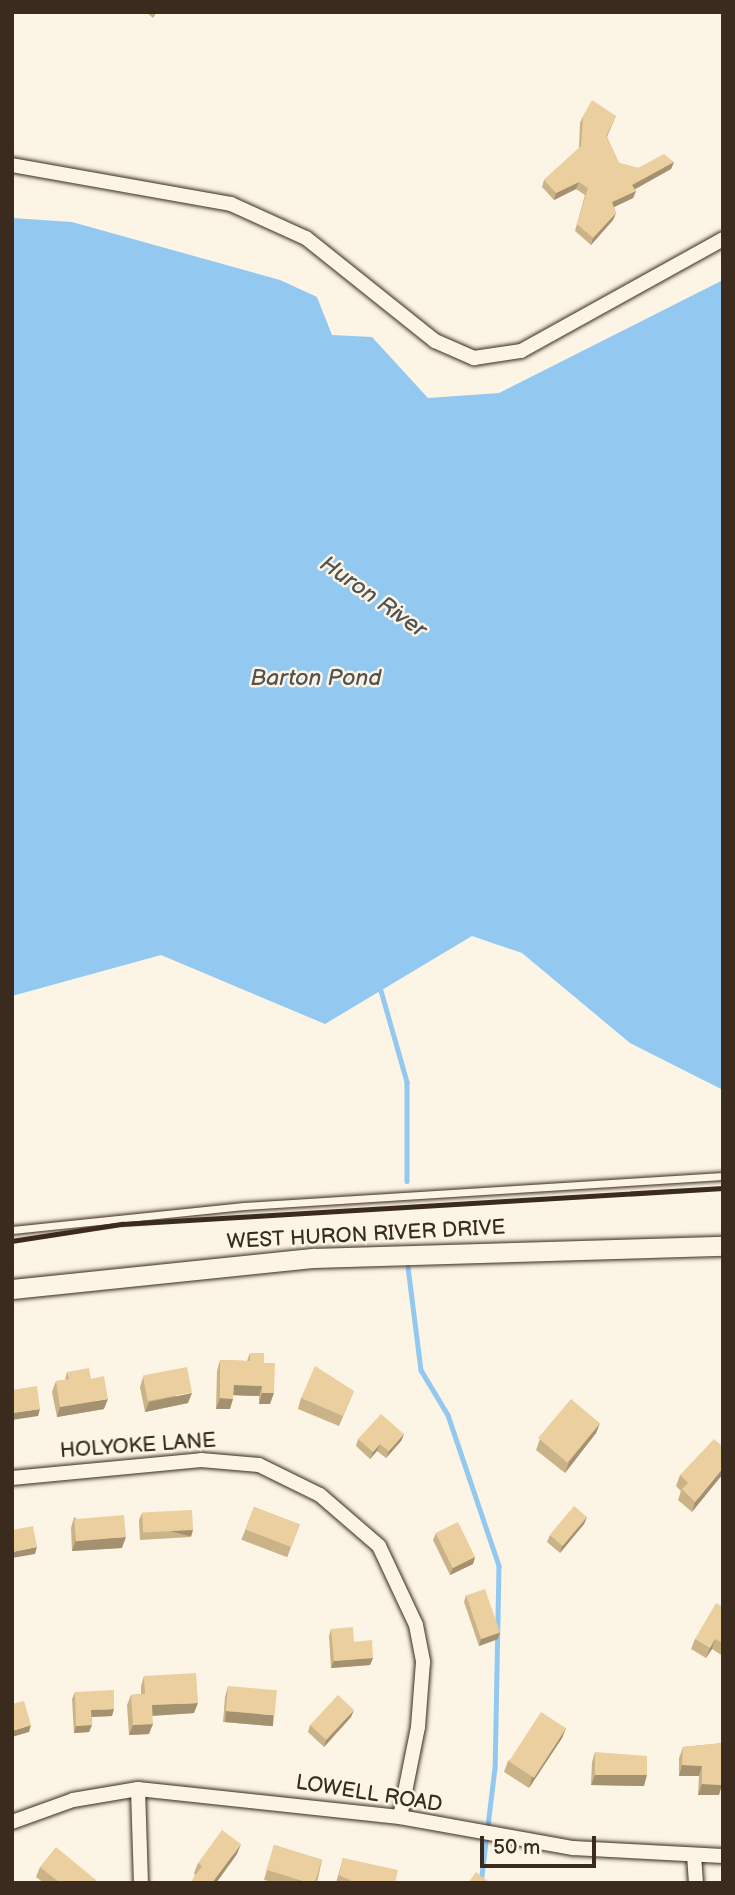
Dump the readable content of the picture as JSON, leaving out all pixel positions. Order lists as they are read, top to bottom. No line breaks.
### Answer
{"streets":{"street":["WEST HURON RIVER DRIVE","HOLYOKE LANE","LOWELL ROAD"]},"crossings":[["HOLYOKE LANE","LOWELL ROAD"]],"water":["Huron River","Barton Pond"],"scale_bar":"50 m"}
